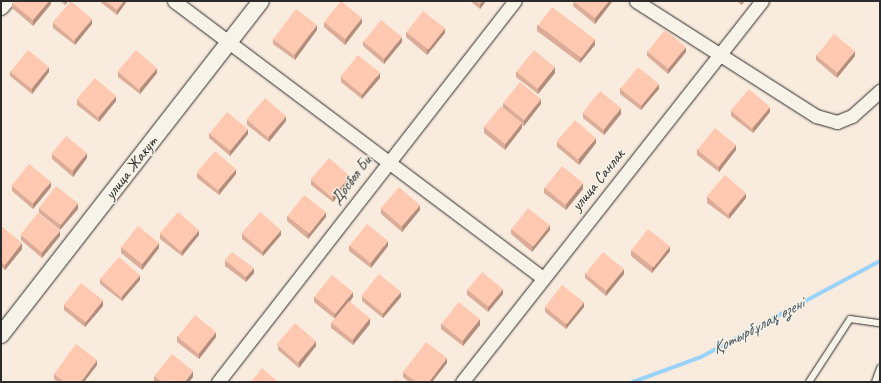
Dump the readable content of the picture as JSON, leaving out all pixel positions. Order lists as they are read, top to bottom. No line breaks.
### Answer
{"streets":{"street":["улица Жакут","Досбол Би","улица Санлак"]},"water":["Қотырбұлақ өзені"]}
